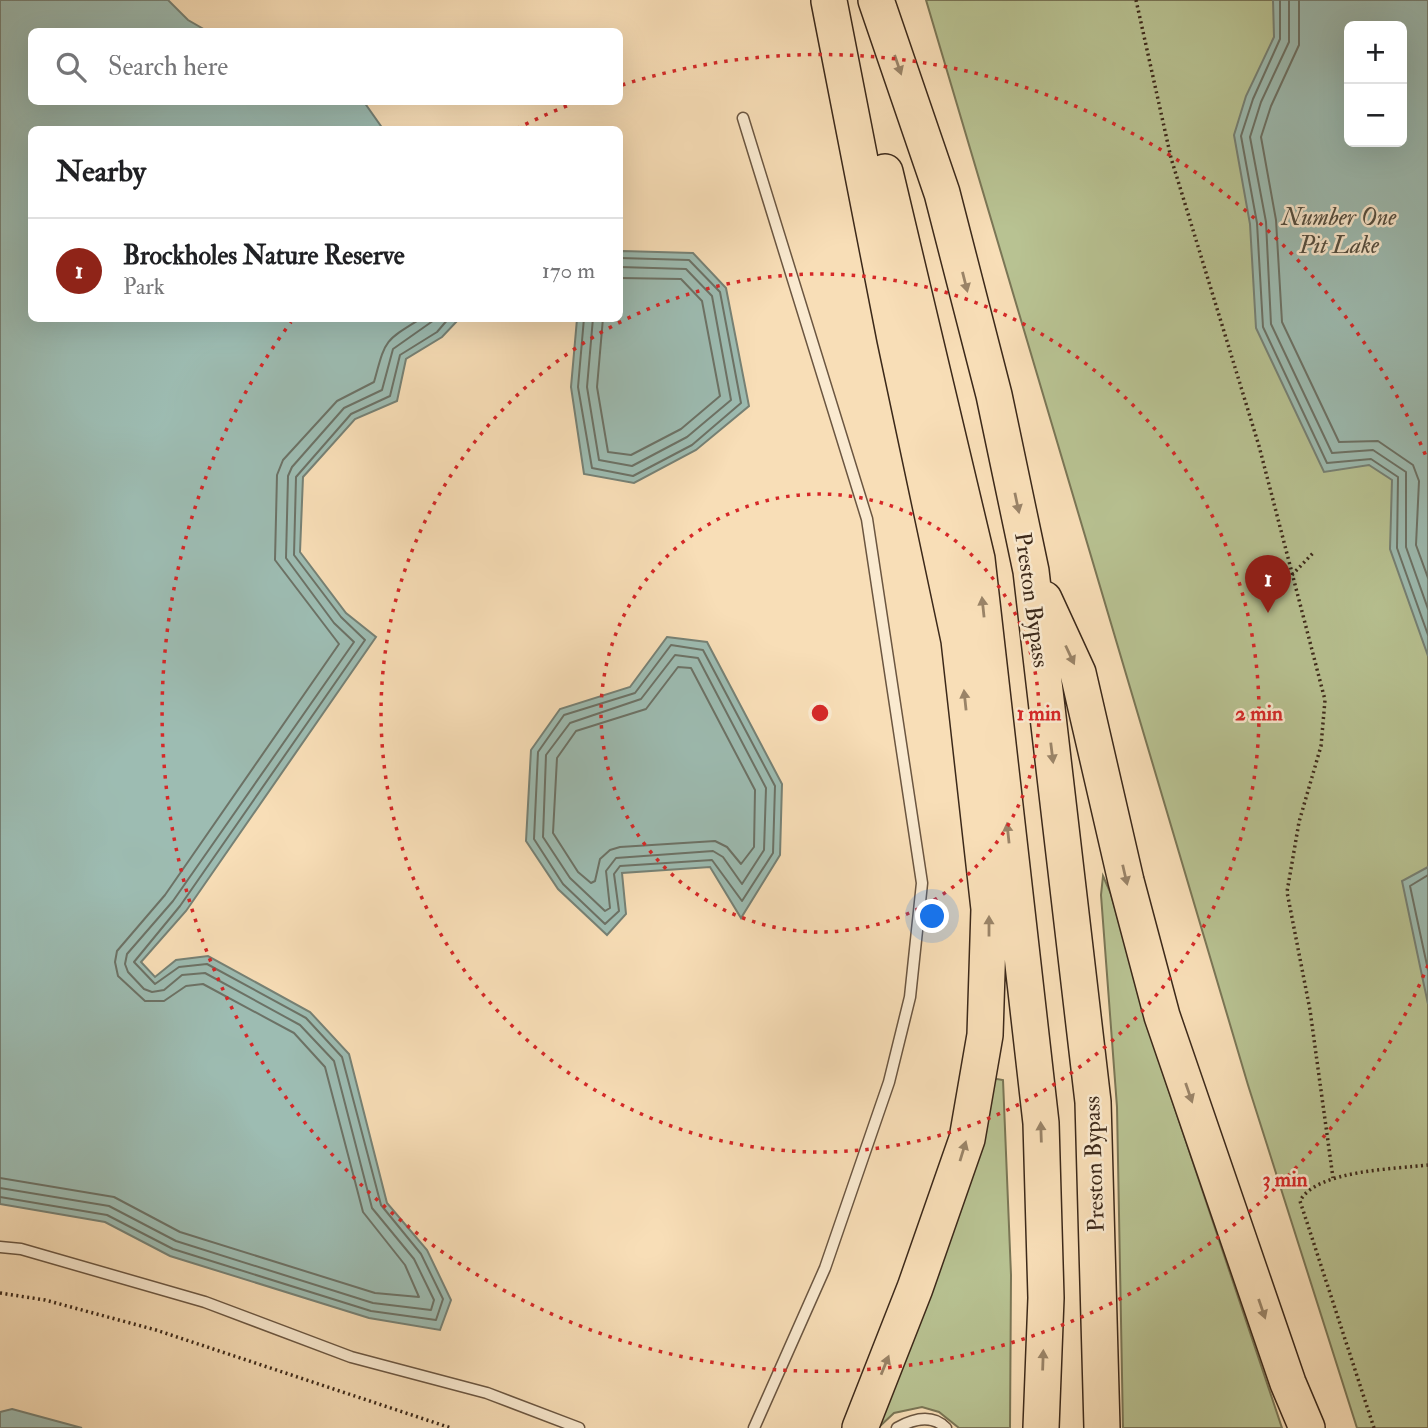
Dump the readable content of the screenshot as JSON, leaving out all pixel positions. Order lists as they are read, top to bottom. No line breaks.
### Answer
{"streets":{"highway":["Preston Bypass"]},"water":["Number One Pit Lake"],"page":{"map_buttons":["+","−"],"search":"Search here","heading":"Nearby","list":[{"mark":"1","name":"Brockholes Nature Reserve","note":"Park","value":"170 m"}],"pins":"1"},"rings":["1 min","2 min","3 min"]}
